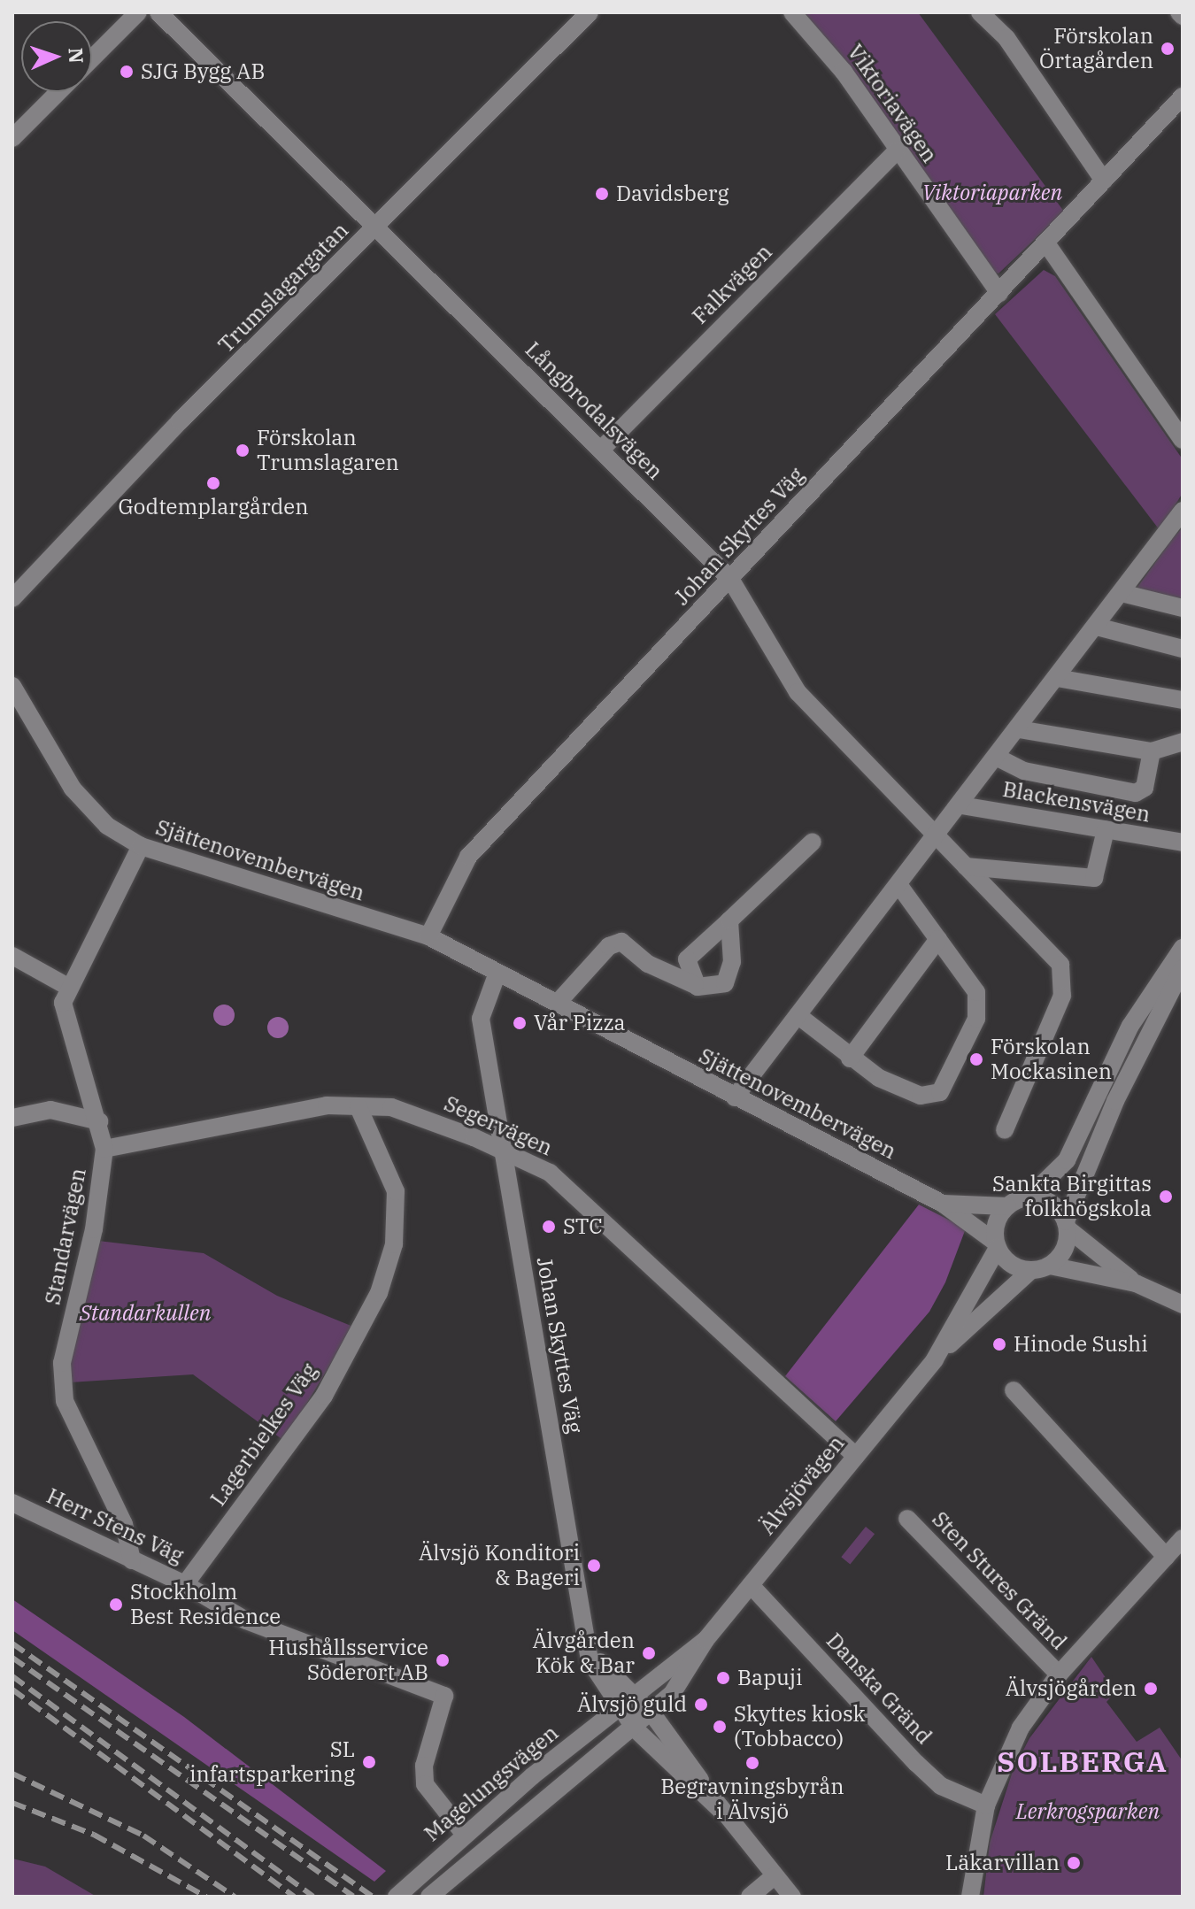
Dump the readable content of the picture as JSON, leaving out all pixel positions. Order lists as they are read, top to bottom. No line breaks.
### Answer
{"streets":{"street":["Viktoriavägen","Falkvägen","Trumslagargatan","Långbrodalsvägen","Johan Skyttes Väg","Blackensvägen","Sjättenovembervägen","Segervägen","Standarvägen","Lagerbielkes Väg","Älvsjövägen","Herr Stens Väg","Sten Stures Gränd","Danska Gränd","Magelungsvägen"]},"crossings":[["Viktoriavägen","Falkvägen"],["Viktoriavägen","Johan Skyttes Väg"],["Falkvägen","Långbrodalsvägen"],["Trumslagargatan","Långbrodalsvägen"],["Långbrodalsvägen","Johan Skyttes Väg"],["Långbrodalsvägen","Blackensvägen"],["Johan Skyttes Väg","Sjättenovembervägen"],["Johan Skyttes Väg","Segervägen"],["Johan Skyttes Väg","Älvsjövägen"],["Johan Skyttes Väg","Magelungsvägen"],["Blackensvägen","Sjättenovembervägen"],["Sjättenovembervägen","Standarvägen"],["Sjättenovembervägen","Älvsjövägen"],["Segervägen","Standarvägen"],["Segervägen","Lagerbielkes Väg"],["Segervägen","Älvsjövägen"],["Standarvägen","Herr Stens Väg"],["Lagerbielkes Väg","Herr Stens Väg"],["Älvsjövägen","Danska Gränd"],["Älvsjövägen","Magelungsvägen"],["Herr Stens Väg","Magelungsvägen"]],"districts":["SOLBERGA"],"parks":["Viktoriaparken","Standarkullen","Lerkrogsparken"],"places":["Förskolan Örtagården","SJG Bygg AB","Davidsberg","Förskolan Trumslagaren","Godtemplargården","Vår Pizza","Förskolan Mockasinen","Sankta Birgittas folkhögskola","STC","Hinode Sushi","Älvsjö Konditori & Bageri","Stockholm Best Residence","Älvgården Kök & Bar","Hushållsservice Söderort AB","Bapuji","Älvsjögården","Älvsjö guld","Skyttes kiosk (Tobbacco)","SL infartsparkering","Begravningsbyrån i Älvsjö","Läkarvillan"],"north":"right"}
